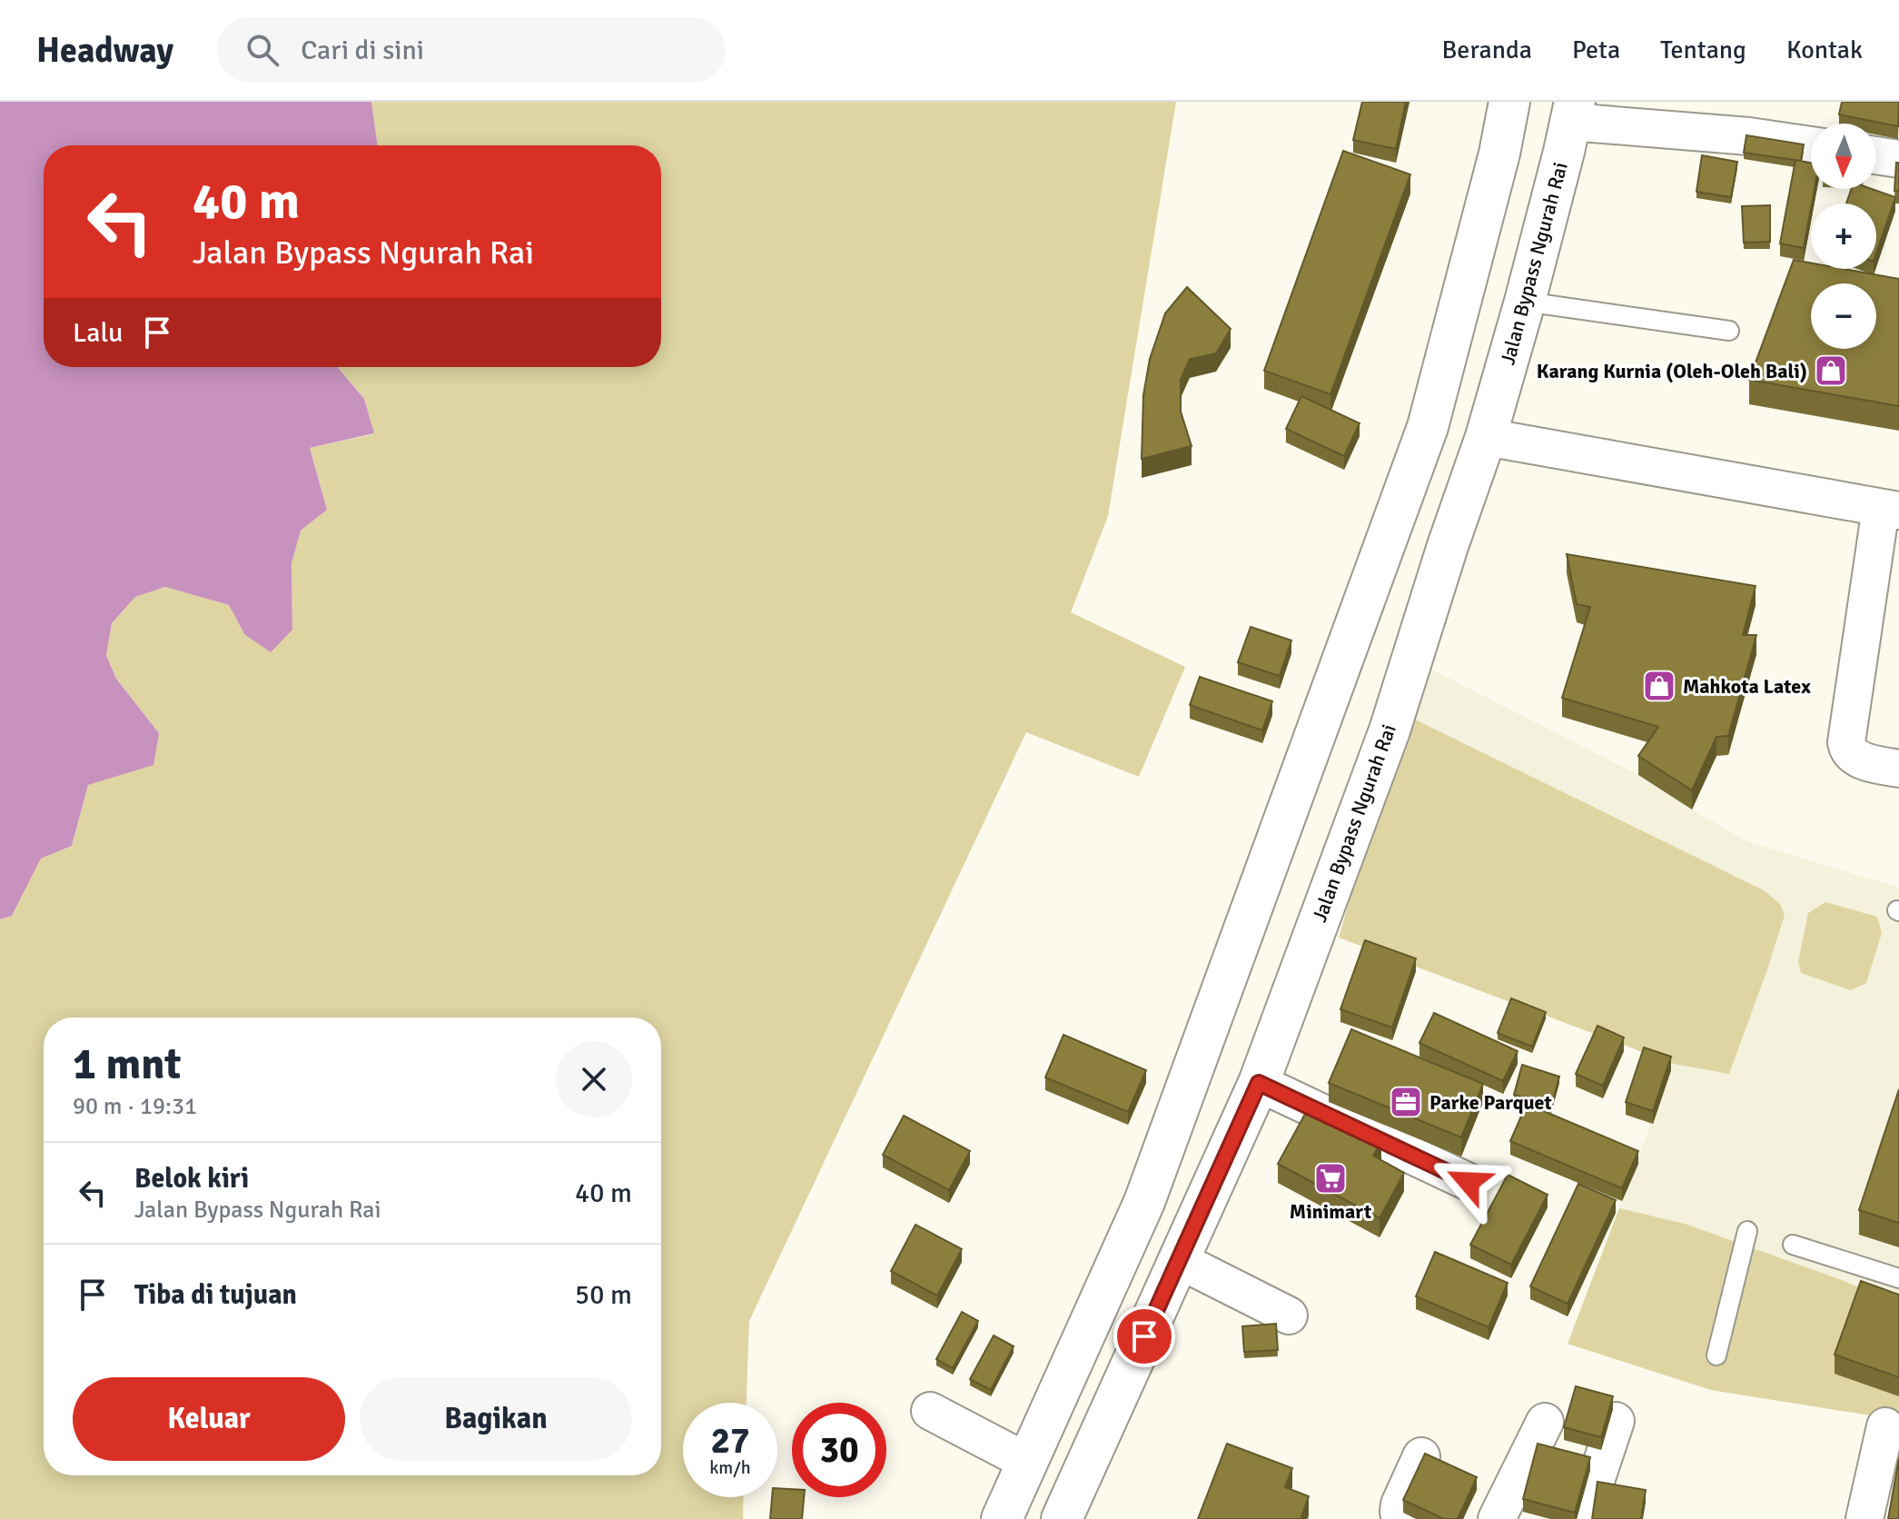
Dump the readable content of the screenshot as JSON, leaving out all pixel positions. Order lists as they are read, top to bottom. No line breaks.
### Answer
{"streets":{"highway":["Jalan Bypass Ngurah Rai"]},"places":{"shop":["Karang Kurnia (Oleh-Oleh Bali)","Mahkota Latex"],"office":["Parke Parquet"],"supermarket":["Minimart"]},"north":"bottom","page":{"header":"Headway","search":"Cari di sini","nav":["Beranda","Peta","Tentang","Kontak"],"map_buttons":["+","−"],"turn":["40 m","Jalan Bypass Ngurah Rai"],"then":"Lalu","heading":["1 mnt","90 m · 19:31"],"list":[{"name":"Belok kiri","note":"Jalan Bypass Ngurah Rai","value":"40 m"},{"name":"Tiba di tujuan","value":"50 m"}],"buttons":["Keluar","Bagikan"],"speed":"27 km/h","limit":"30"}}
